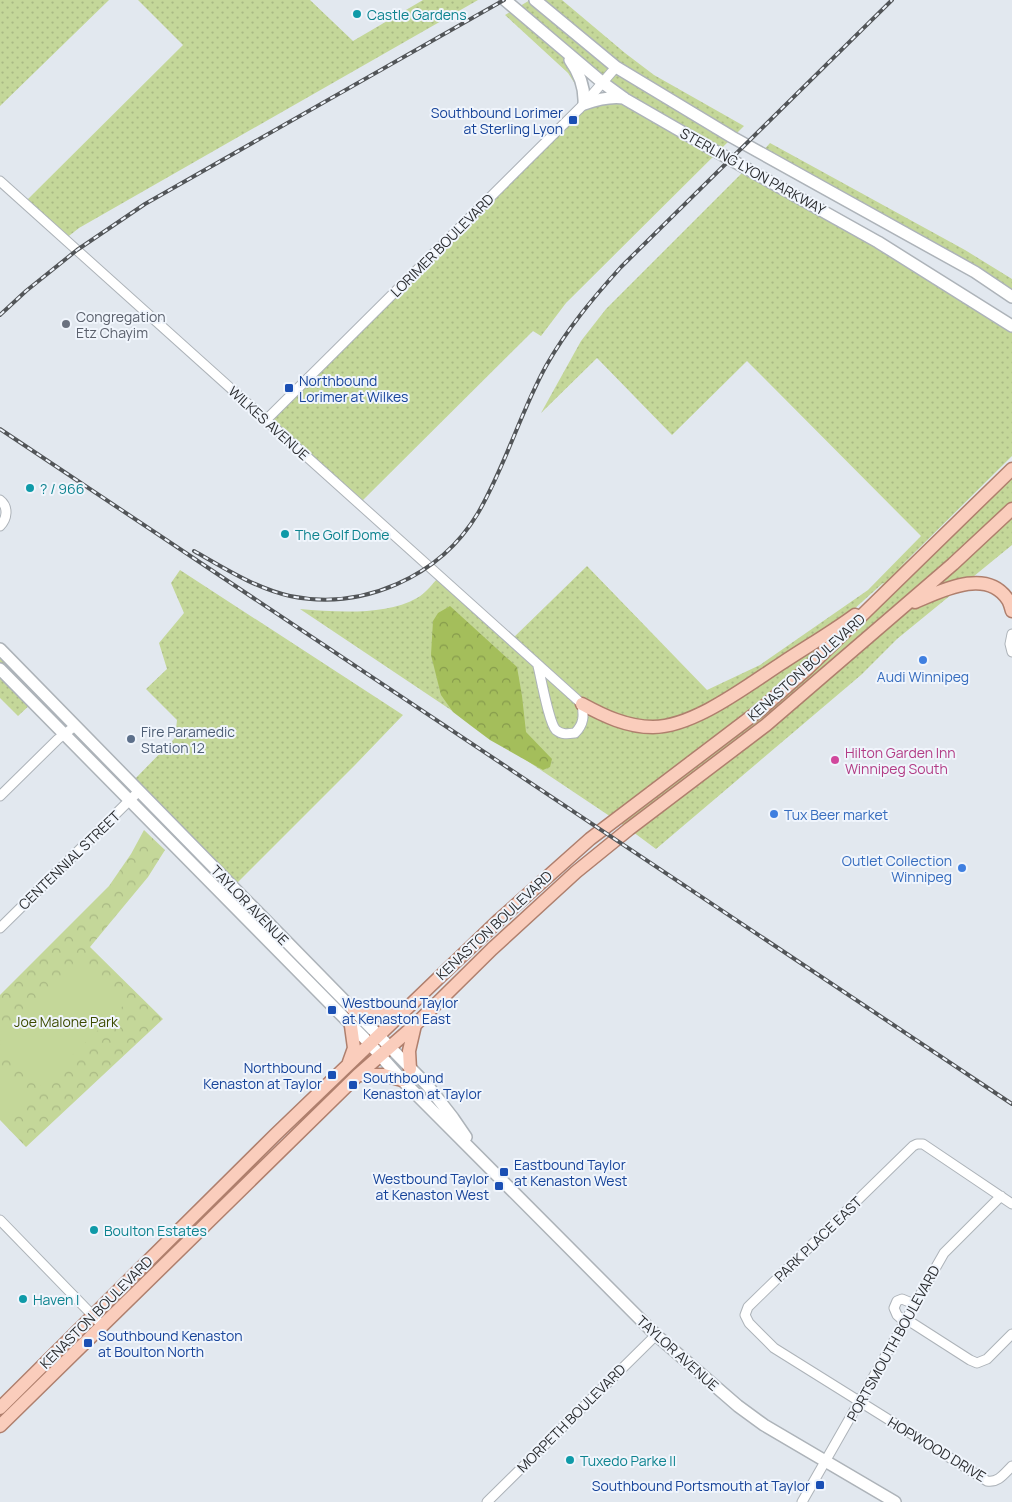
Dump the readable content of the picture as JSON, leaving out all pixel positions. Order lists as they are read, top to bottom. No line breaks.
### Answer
{"streets":{"main road":["STERLING LYON PARKWAY","KENASTON BOULEVARD","TAYLOR AVENUE"],"street":["LORIMER BOULEVARD","WILKES AVENUE","CENTENNIAL STREET","PARK PLACE EAST","PORTSMOUTH BOULEVARD","MORPETH BOULEVARD","HOPWOOD DRIVE"]},"crossings":[["STERLING LYON PARKWAY","LORIMER BOULEVARD"],["LORIMER BOULEVARD","WILKES AVENUE"],["KENASTON BOULEVARD","TAYLOR AVENUE"],["CENTENNIAL STREET","TAYLOR AVENUE"],["TAYLOR AVENUE","PORTSMOUTH BOULEVARD"],["TAYLOR AVENUE","MORPETH BOULEVARD"],["PARK PLACE EAST","PORTSMOUTH BOULEVARD"],["PARK PLACE EAST","HOPWOOD DRIVE"],["PORTSMOUTH BOULEVARD","HOPWOOD DRIVE"]],"parks":["Joe Malone Park"],"places":{"other":["Castle Gardens","Congregation Etz Chayim","? / 966","The Golf Dome","Audi Winnipeg","Fire Paramedic Station 12","Hilton Garden Inn Winnipeg South","Tux Beer market","Outlet Collection Winnipeg","Boulton Estates","Haven I","Tuxedo Parke II"],"transit":["Southbound Lorimer at Sterling Lyon","Northbound Lorimer at Wilkes","Westbound Taylor at Kenaston East","Northbound Kenaston at Taylor","Southbound Kenaston at Taylor","Eastbound Taylor at Kenaston West","Westbound Taylor at Kenaston West","Southbound Kenaston at Boulton North","Southbound Portsmouth at Taylor"]}}
